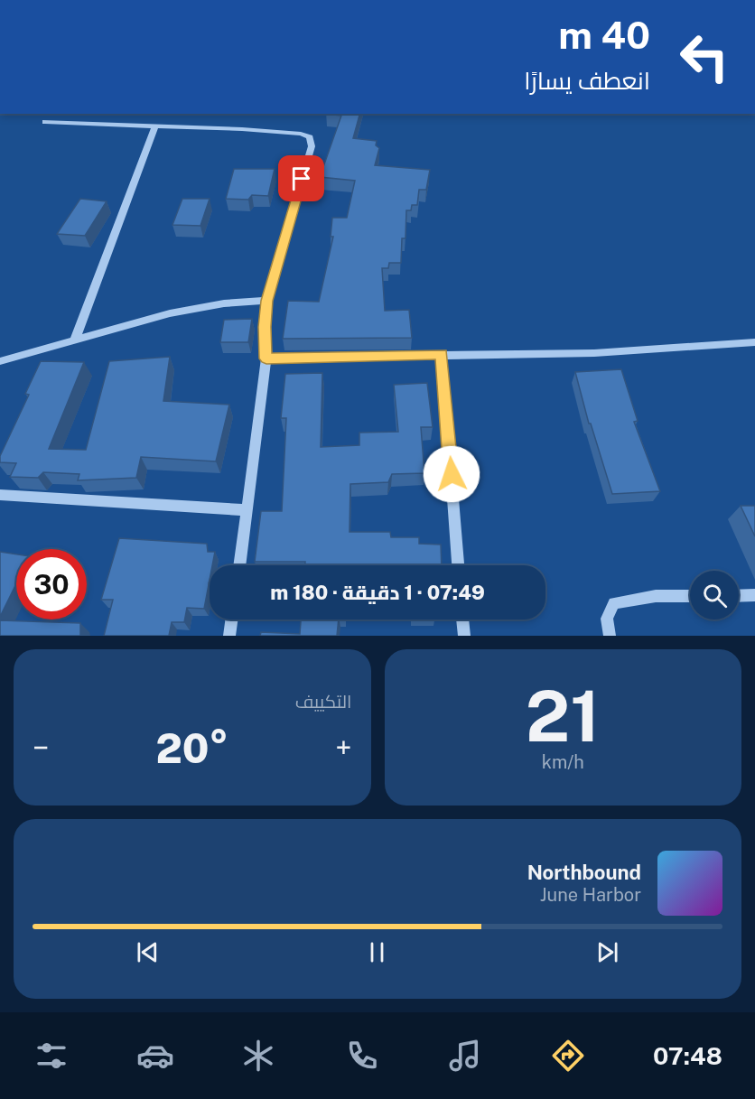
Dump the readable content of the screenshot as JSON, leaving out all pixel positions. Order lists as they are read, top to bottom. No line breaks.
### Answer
{"page":{"turn":["40 m","انعطف يسارًا"],"limit":"30","trip":"07:49 · 1 دقيقة · 180 m","tile":[["21","km/h"],"التكييف"],"heat":["−","20°","+"],"song":["Northbound","June Harbor"],"tabs":"07:48"}}
